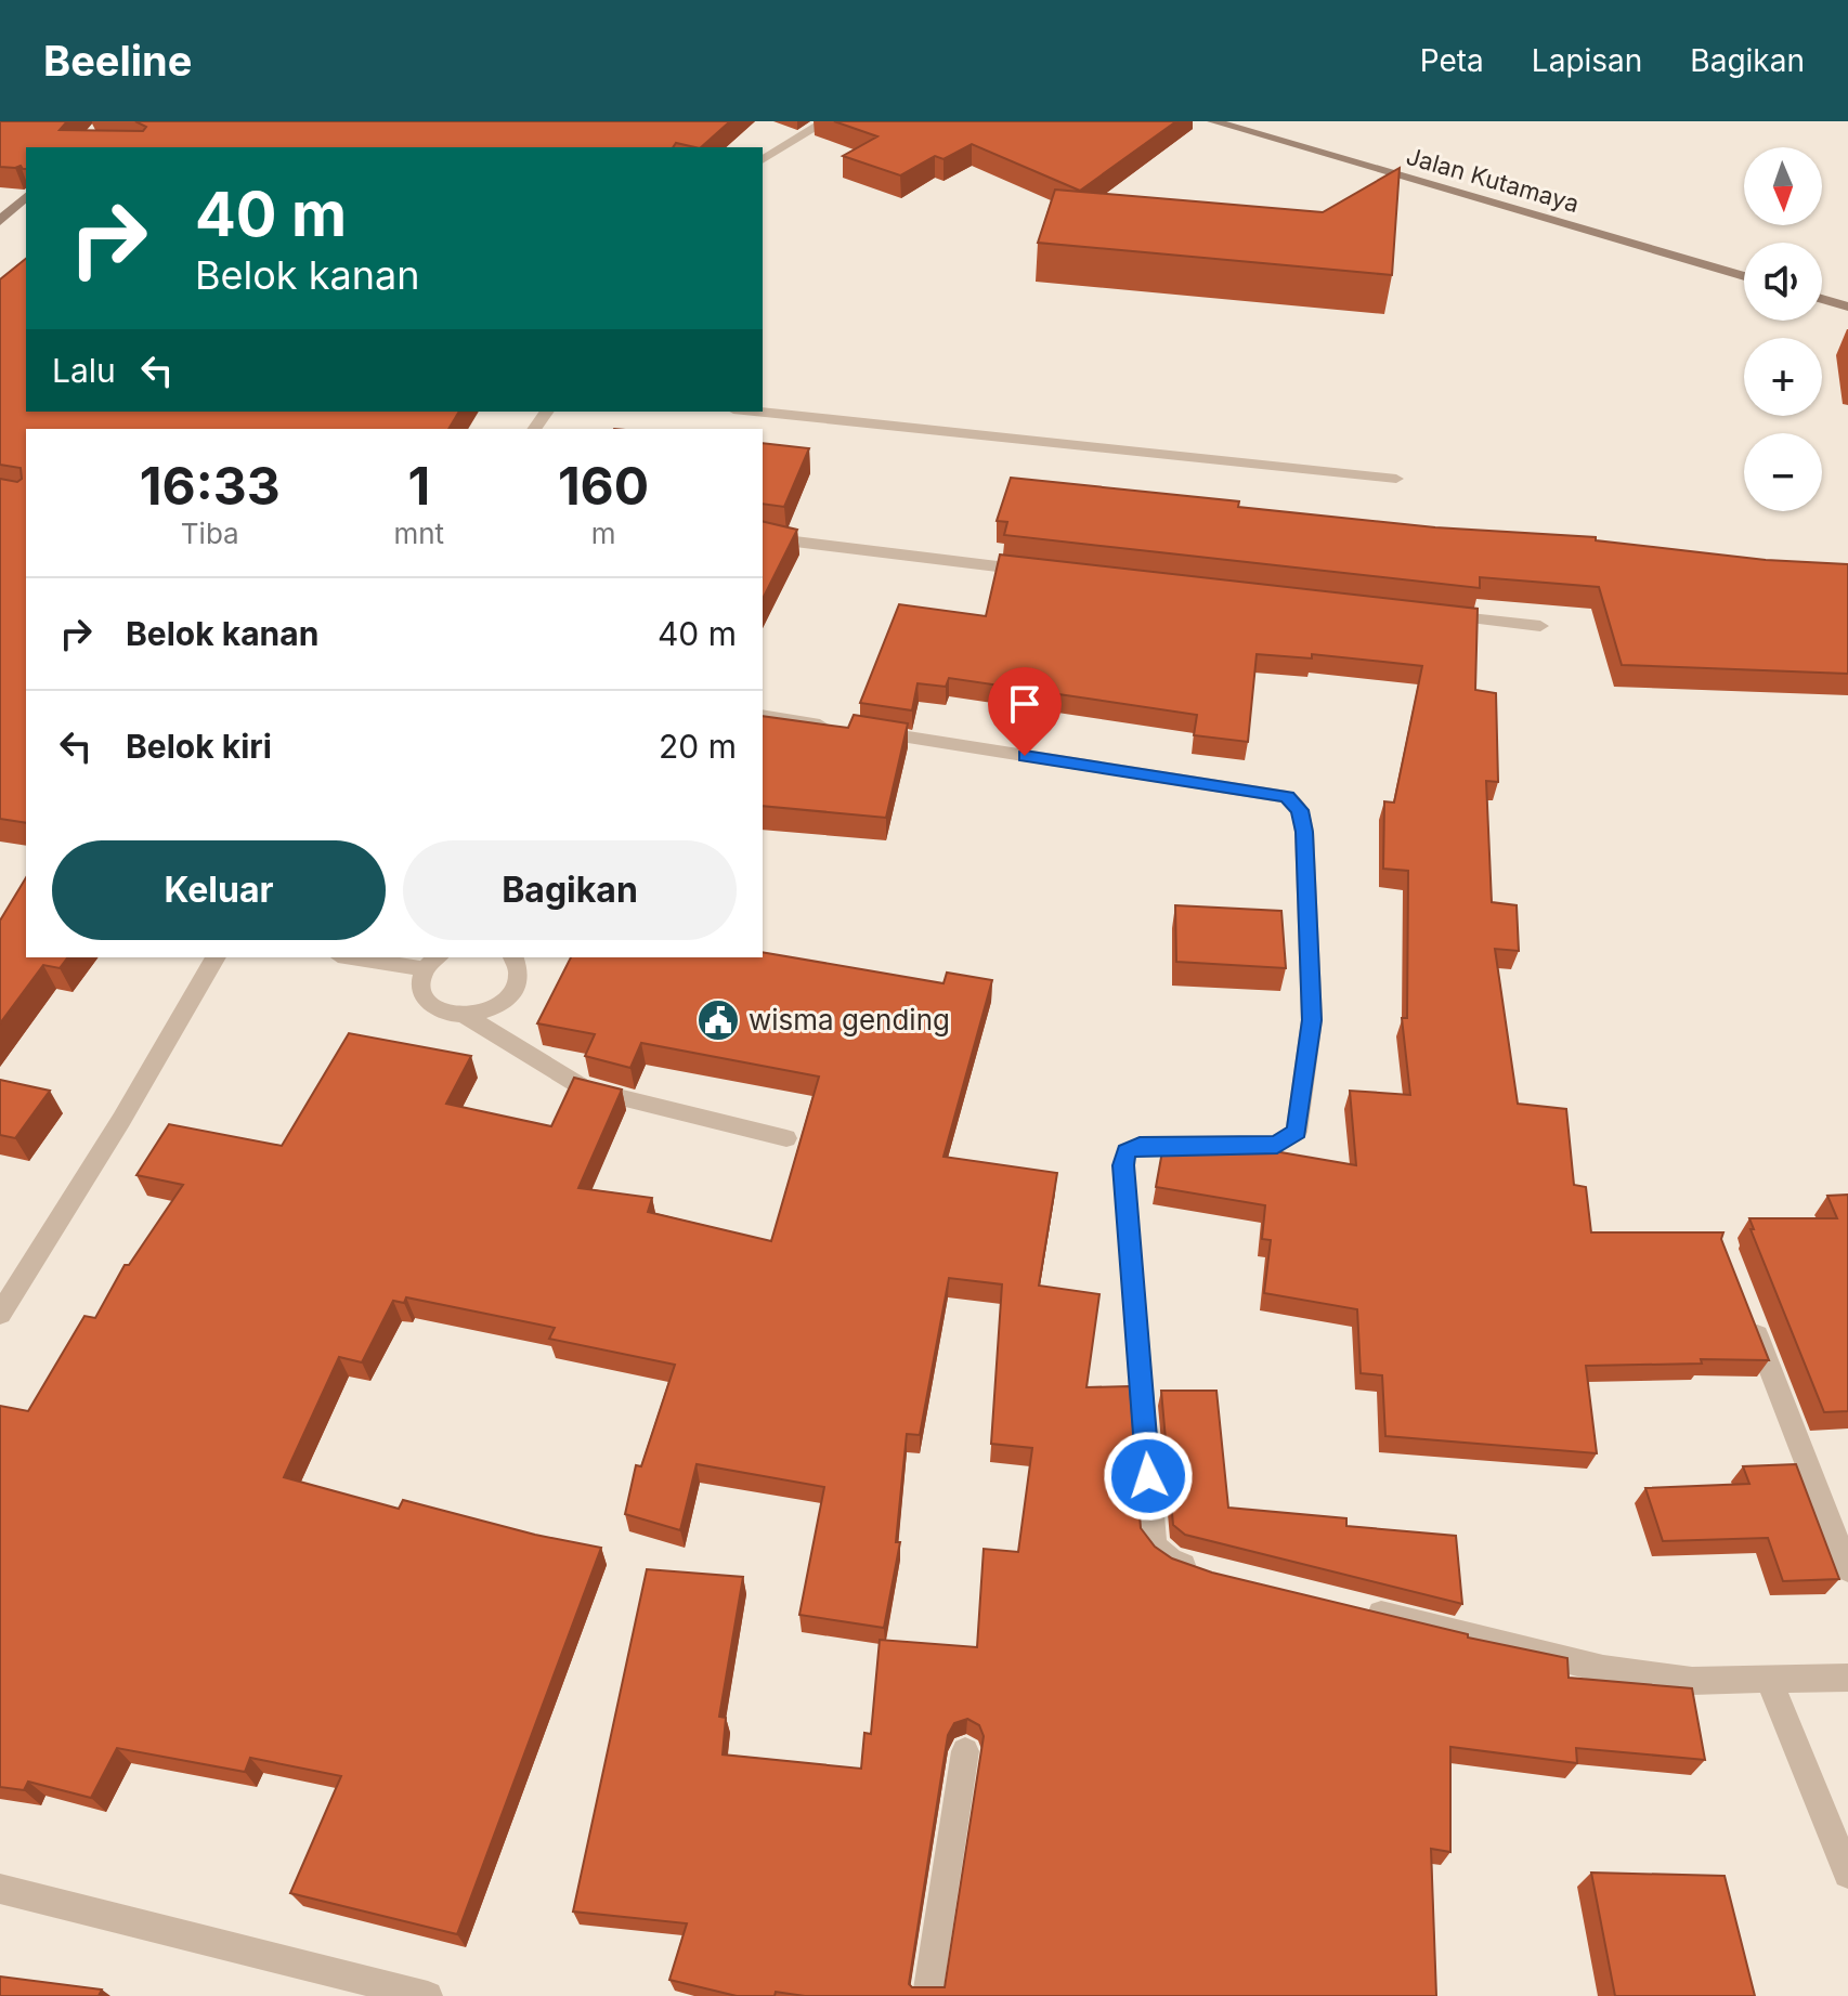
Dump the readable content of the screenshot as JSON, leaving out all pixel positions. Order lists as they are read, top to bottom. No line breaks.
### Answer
{"streets":{"main road":["Jalan Kutamaya"]},"places":{"public building":["wisma gending"]},"north":"bottom","page":{"header":"Beeline","nav":["Peta","Lapisan","Bagikan"],"map_buttons":["+","−"],"turn":["40 m","Belok kanan"],"then":"Lalu","eta":["16:33","Tiba","1","mnt","160","m"],"list":[{"name":"Belok kanan","value":"40 m"},{"name":"Belok kiri","value":"20 m"}],"buttons":["Keluar","Bagikan"]}}
